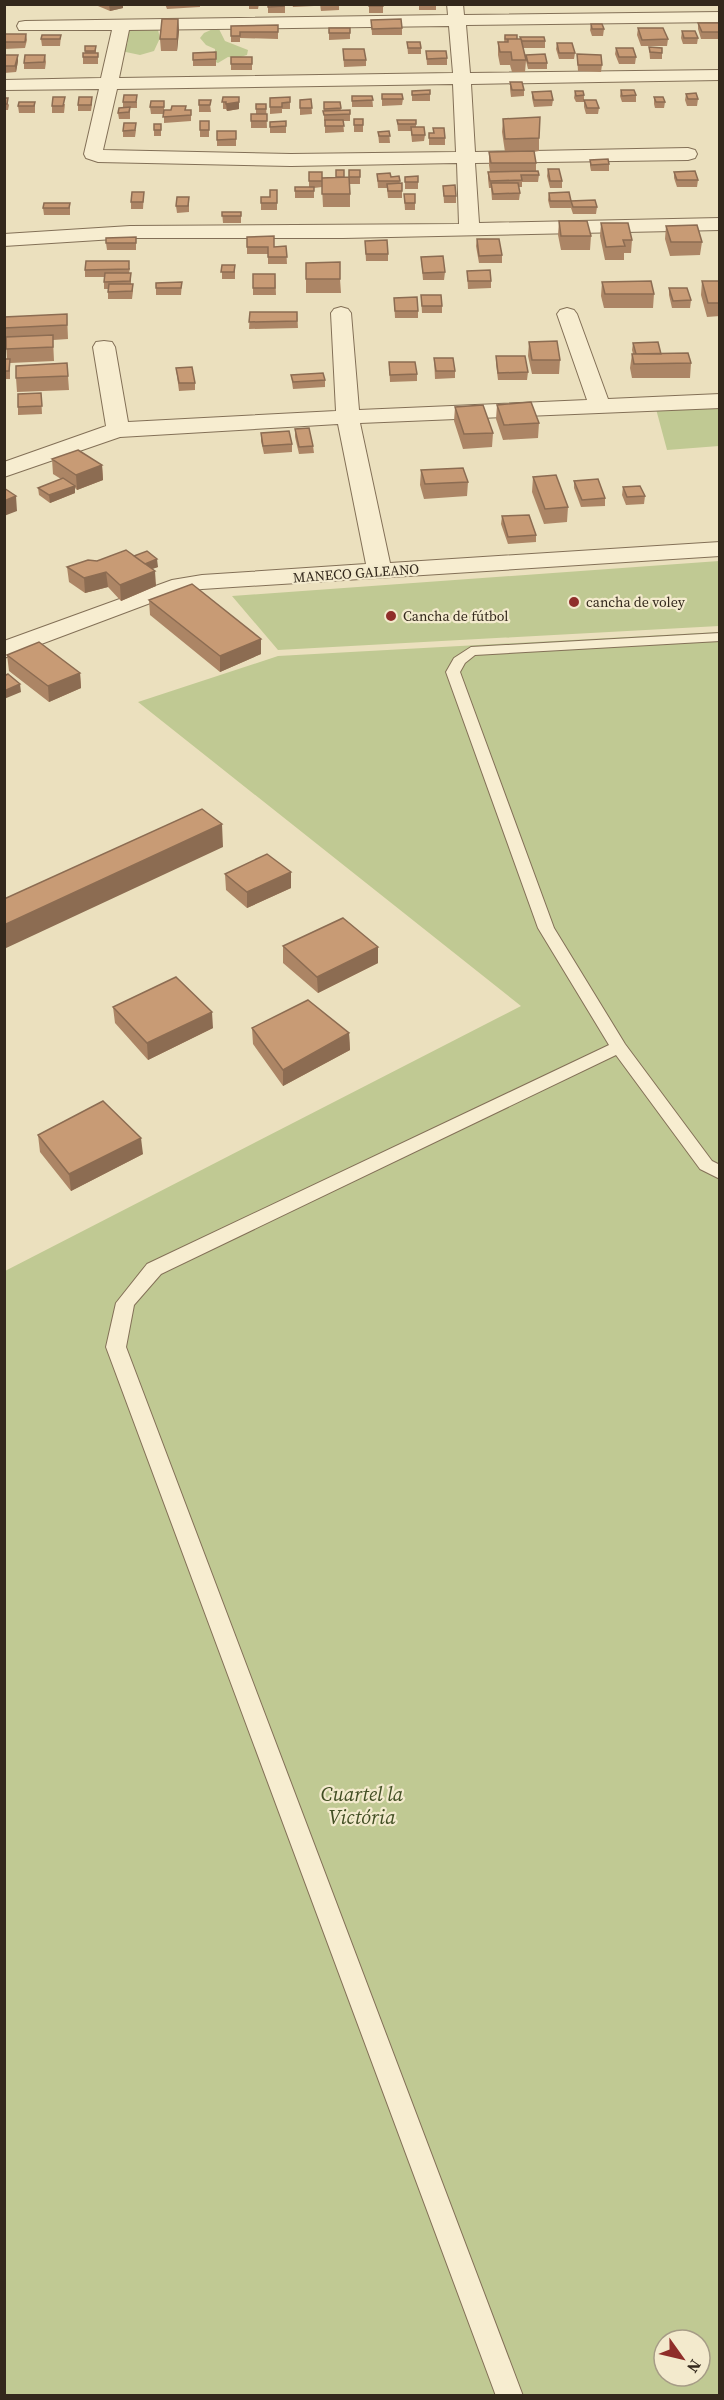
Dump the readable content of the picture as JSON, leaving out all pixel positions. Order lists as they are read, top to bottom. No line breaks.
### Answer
{"streets":{"street":["MANECO GALEANO"]},"parks":["Cuartel la Victória"],"places":["cancha de voley","Cancha de fútbol"],"north":"bottom right"}
